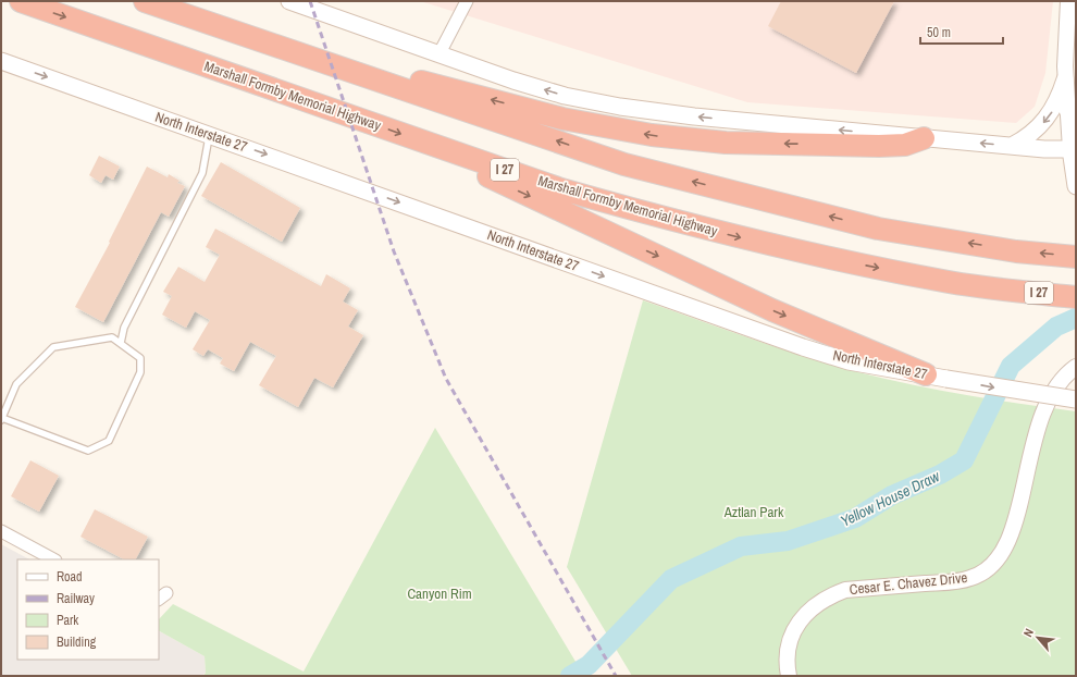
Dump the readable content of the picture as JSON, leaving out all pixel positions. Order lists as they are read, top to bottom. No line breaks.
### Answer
{"streets":{"highway":["Marshall Formby Memorial Highway","I 27"],"main road":["North Interstate 27"],"street":["Cesar E. Chavez Drive"]},"one_way":["North Interstate 27"],"water":["Yellow House Draw"],"parks":["Aztlan Park","Canyon Rim"],"legend":["Road","Railway","Park","Building"],"scale_bar":"50 m","north":"top left"}
